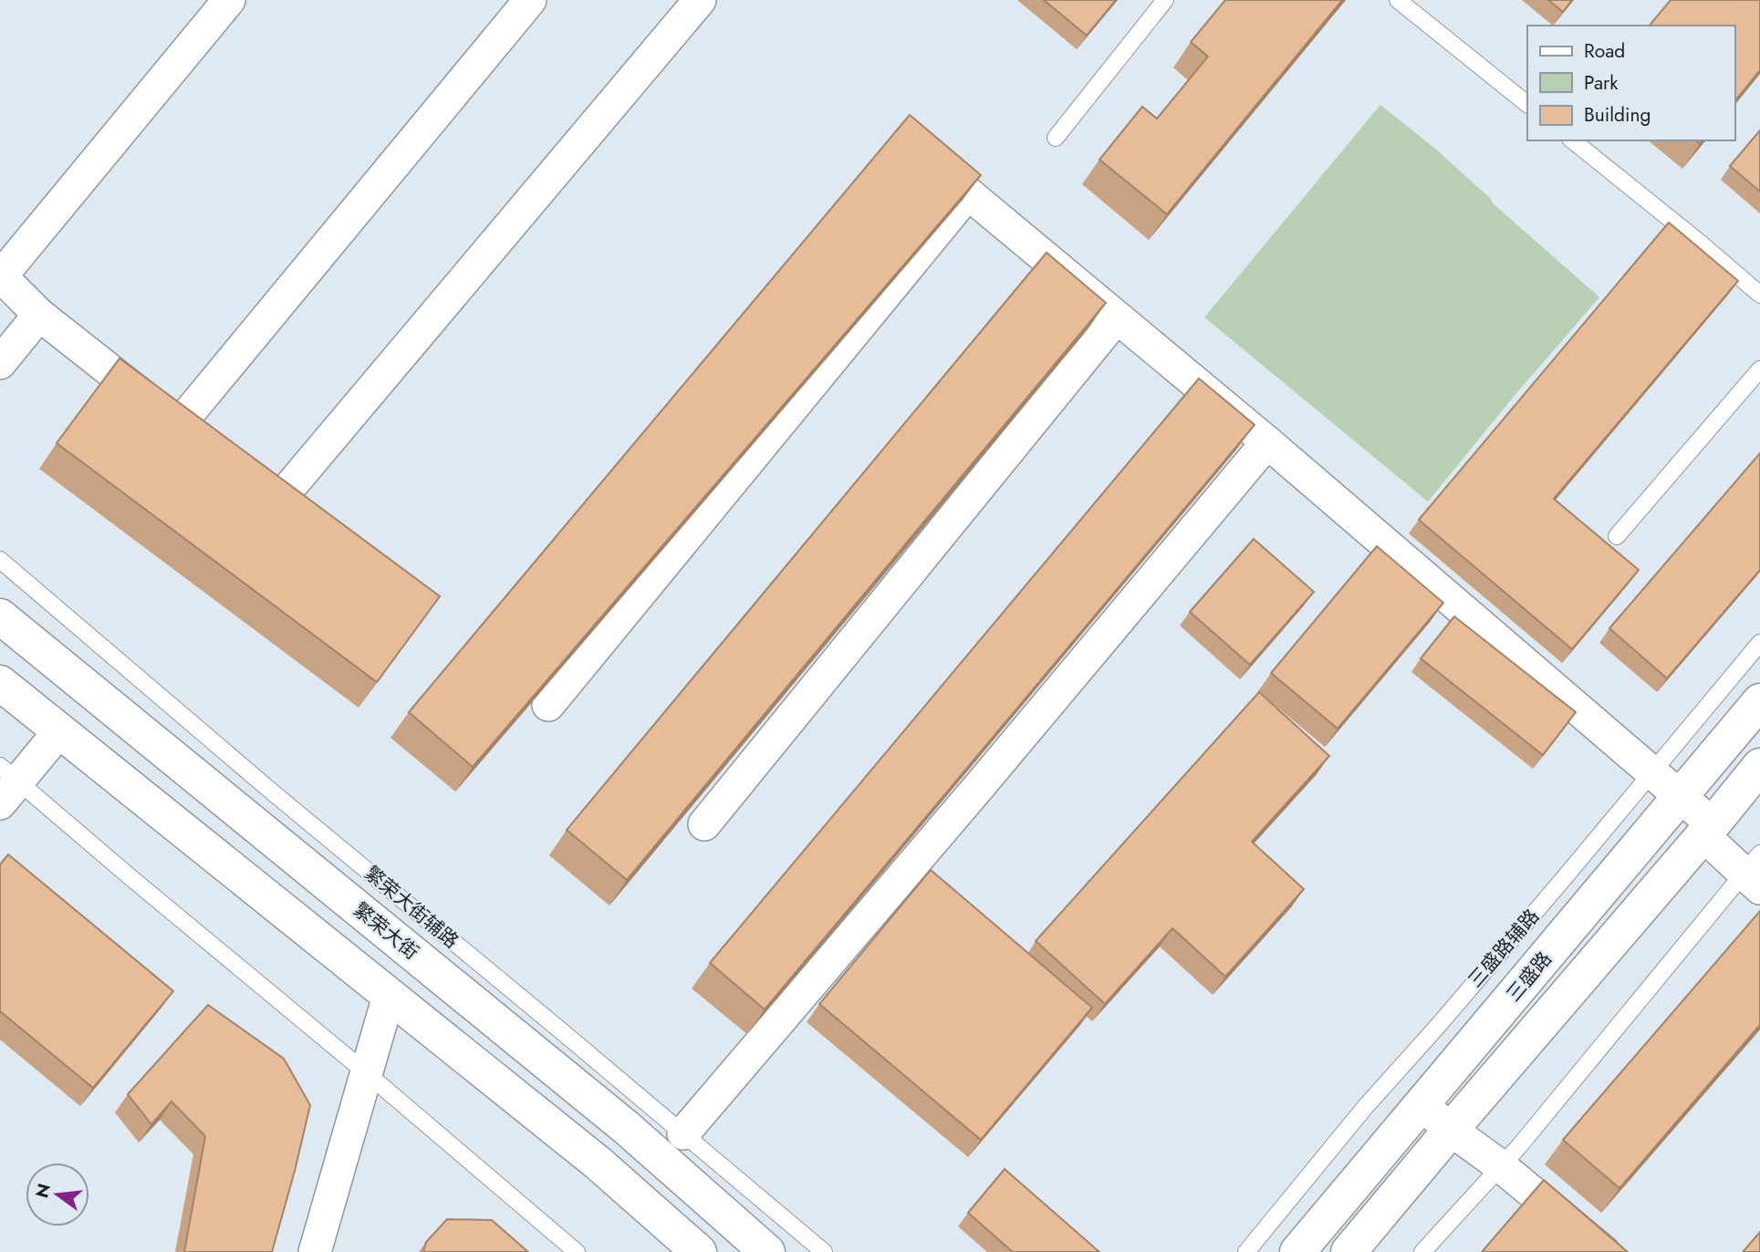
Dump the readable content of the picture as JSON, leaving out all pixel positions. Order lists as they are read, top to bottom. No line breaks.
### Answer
{"streets":{"main road":["繁荣大街","三盛路"],"lane":["繁荣大街辅路","三盛路辅路"]},"legend":["Road","Park","Building"],"north":"left"}
